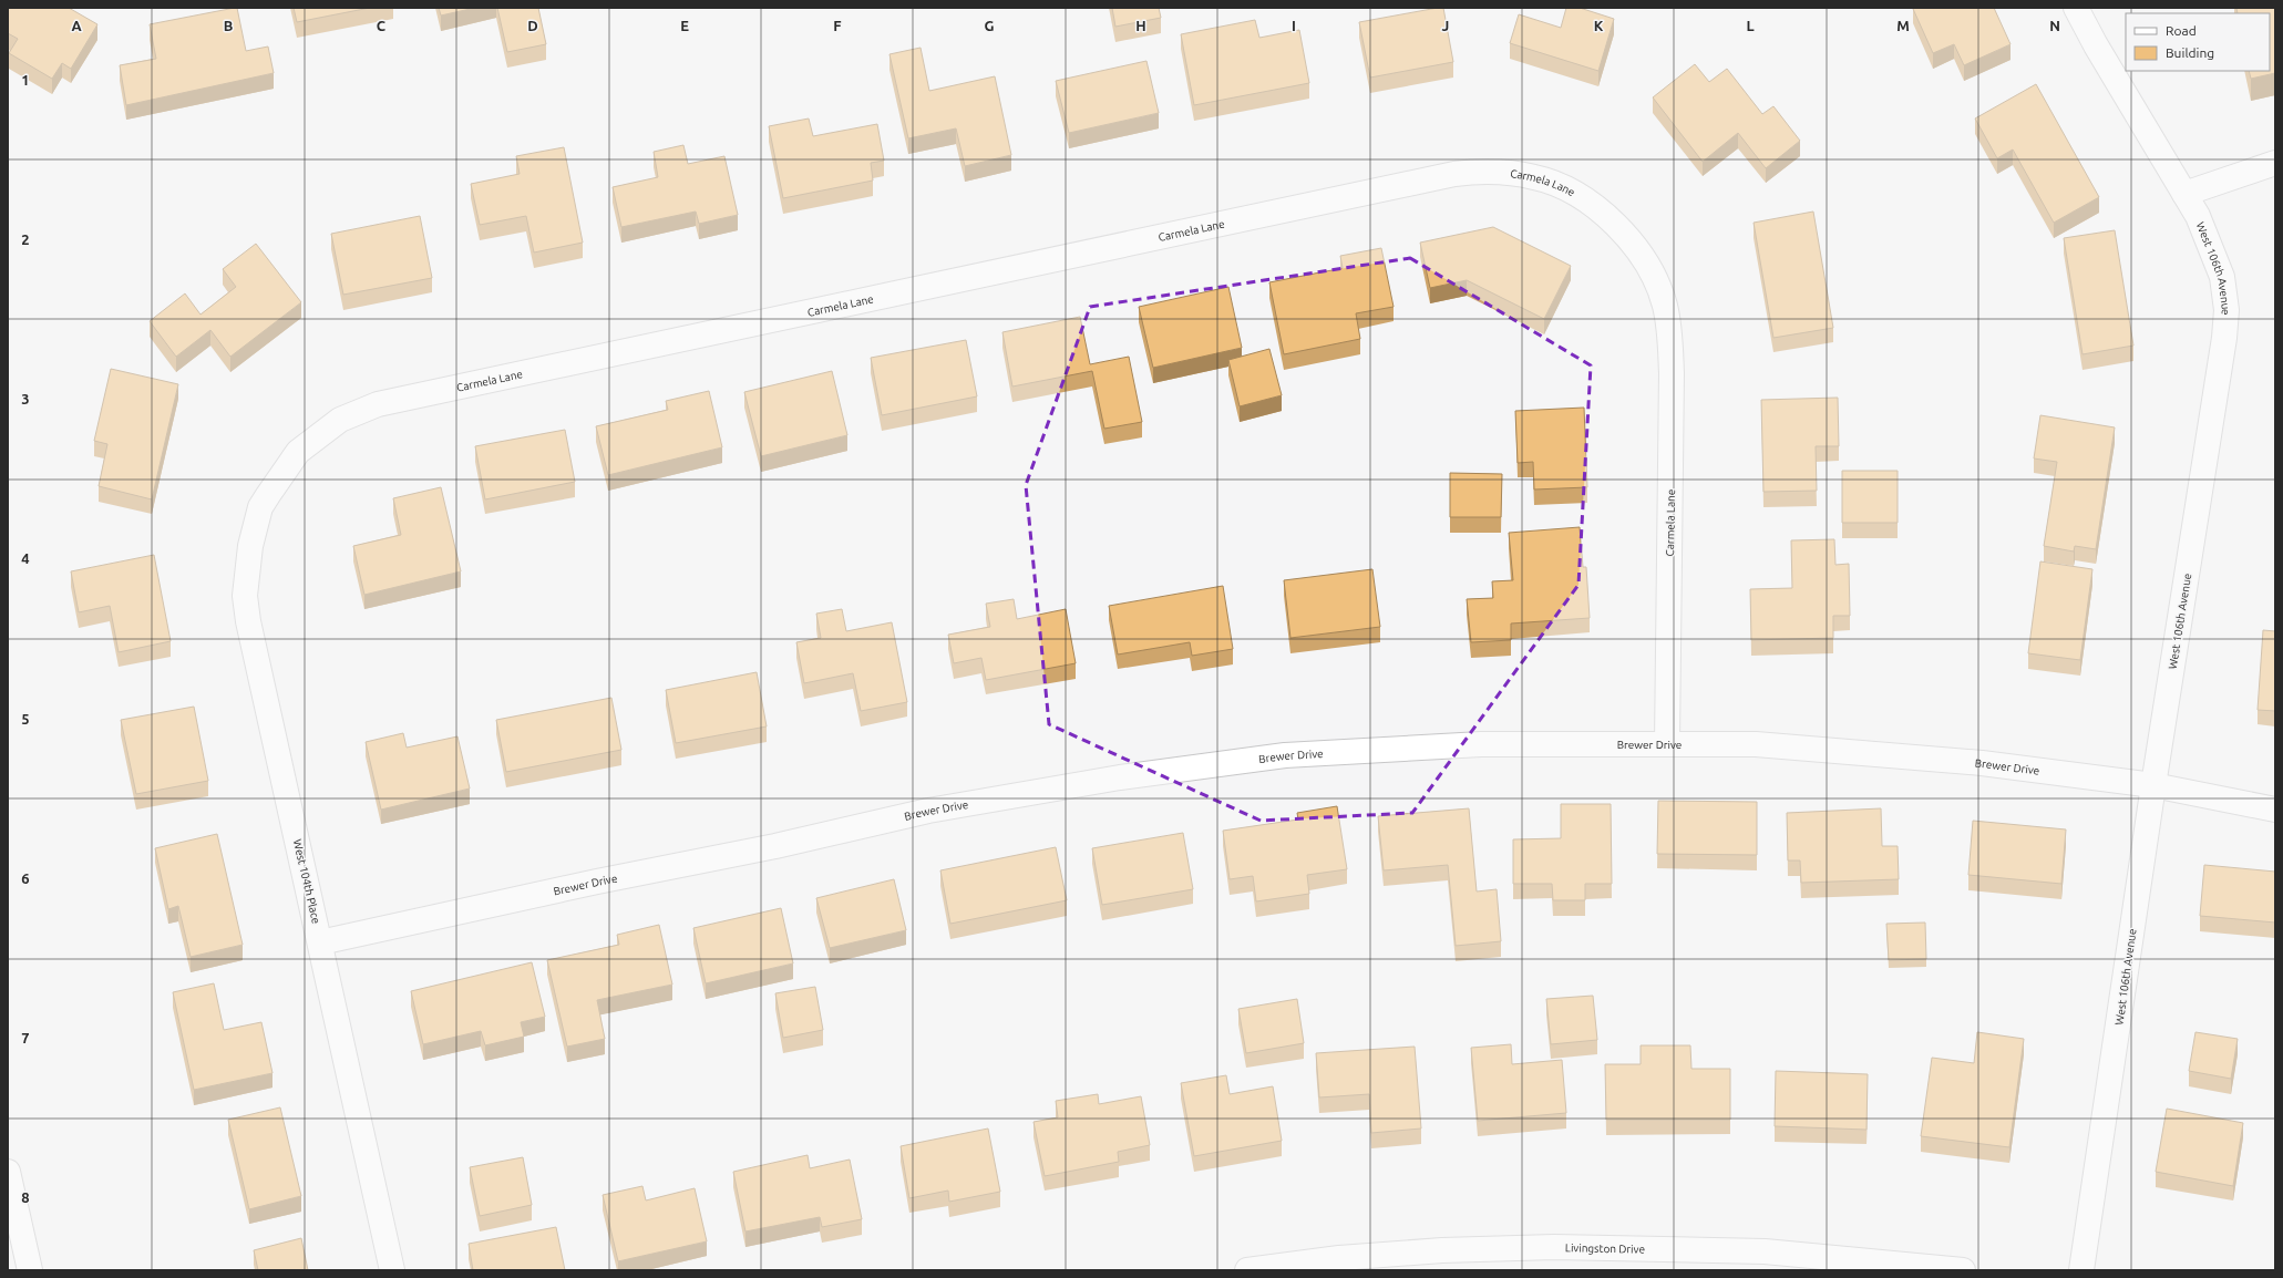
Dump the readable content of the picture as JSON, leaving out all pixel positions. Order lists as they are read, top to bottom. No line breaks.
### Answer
{"streets":{"street":["Carmela Lane","West 106th Avenue","Brewer Drive","West 104th Place","Livingston Drive"]},"crossings":[["Carmela Lane","Brewer Drive"],["Carmela Lane","West 104th Place"],["West 106th Avenue","Brewer Drive"],["Brewer Drive","West 104th Place"]],"legend":["Road","Building"],"grid":{"columns":["A","B","C","D","E","F","G","H","I","J","K","L","M","N"],"rows":["1","2","3","4","5","6","7","8"]}}
